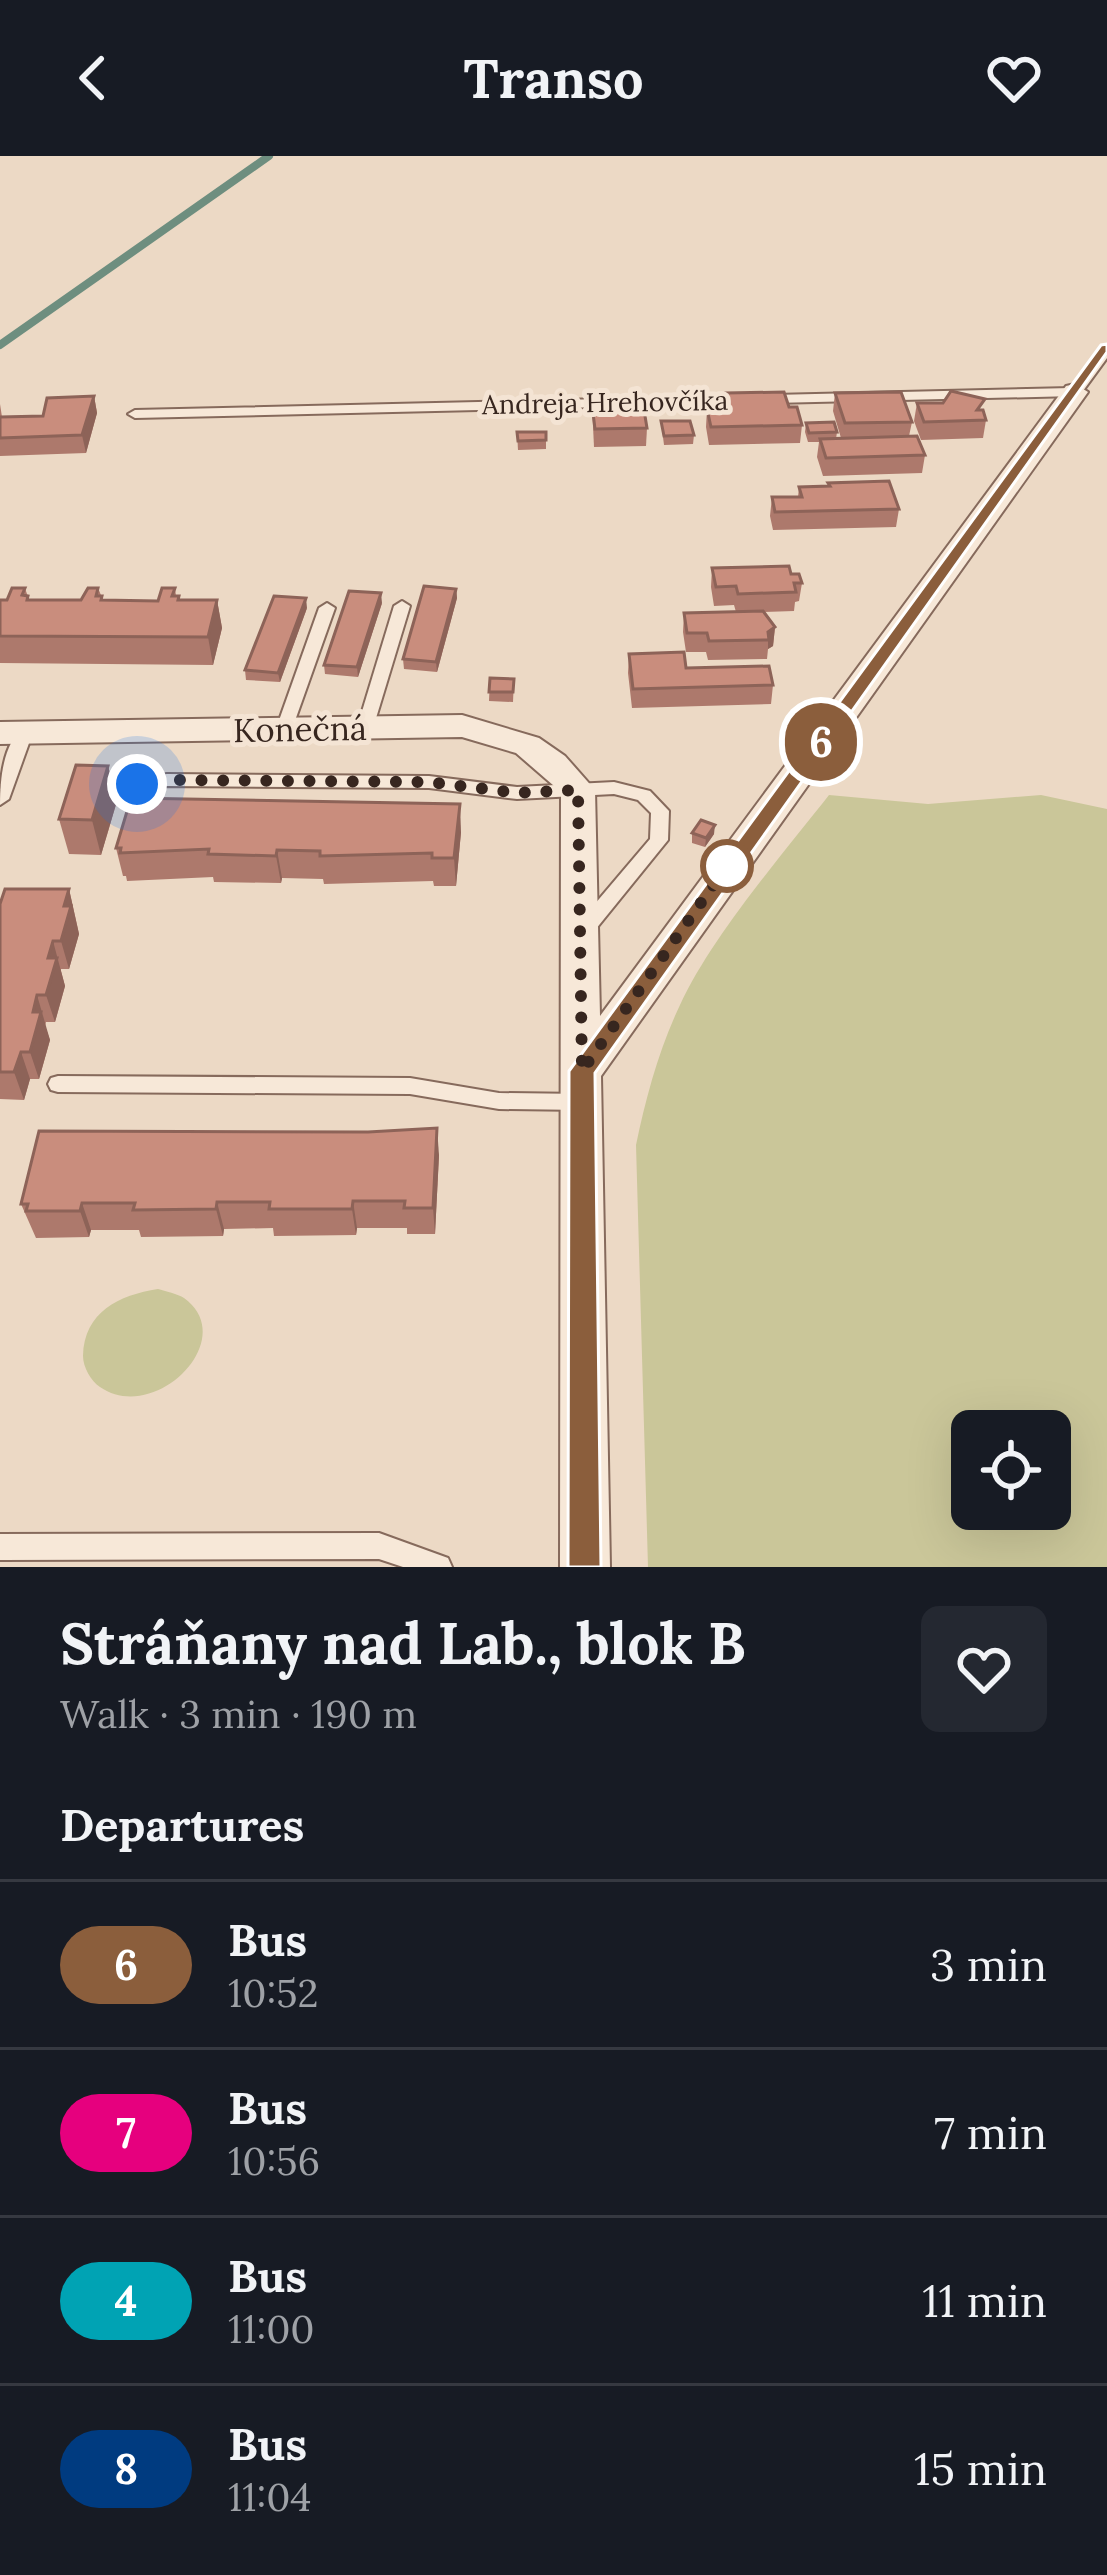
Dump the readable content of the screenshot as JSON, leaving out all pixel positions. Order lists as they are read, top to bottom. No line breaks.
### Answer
{"streets":{"street":["Konečná"],"lane":["Andreja Hrehovčíka"]},"lines":["bus line 6"],"page":{"header":"Transo","on_map":"6","heading":[["Stráňany nad Lab., blok B","Walk · 3 min · 190 m"],"Departures"],"list":[{"mark":"6","name":"Bus","note":"10:52","value":"3 min"},{"mark":"7","name":"Bus","note":"10:56","value":"7 min"},{"mark":"4","name":"Bus","note":"11:00","value":"11 min"},{"mark":"8","name":"Bus","note":"11:04","value":"15 min"}]}}
